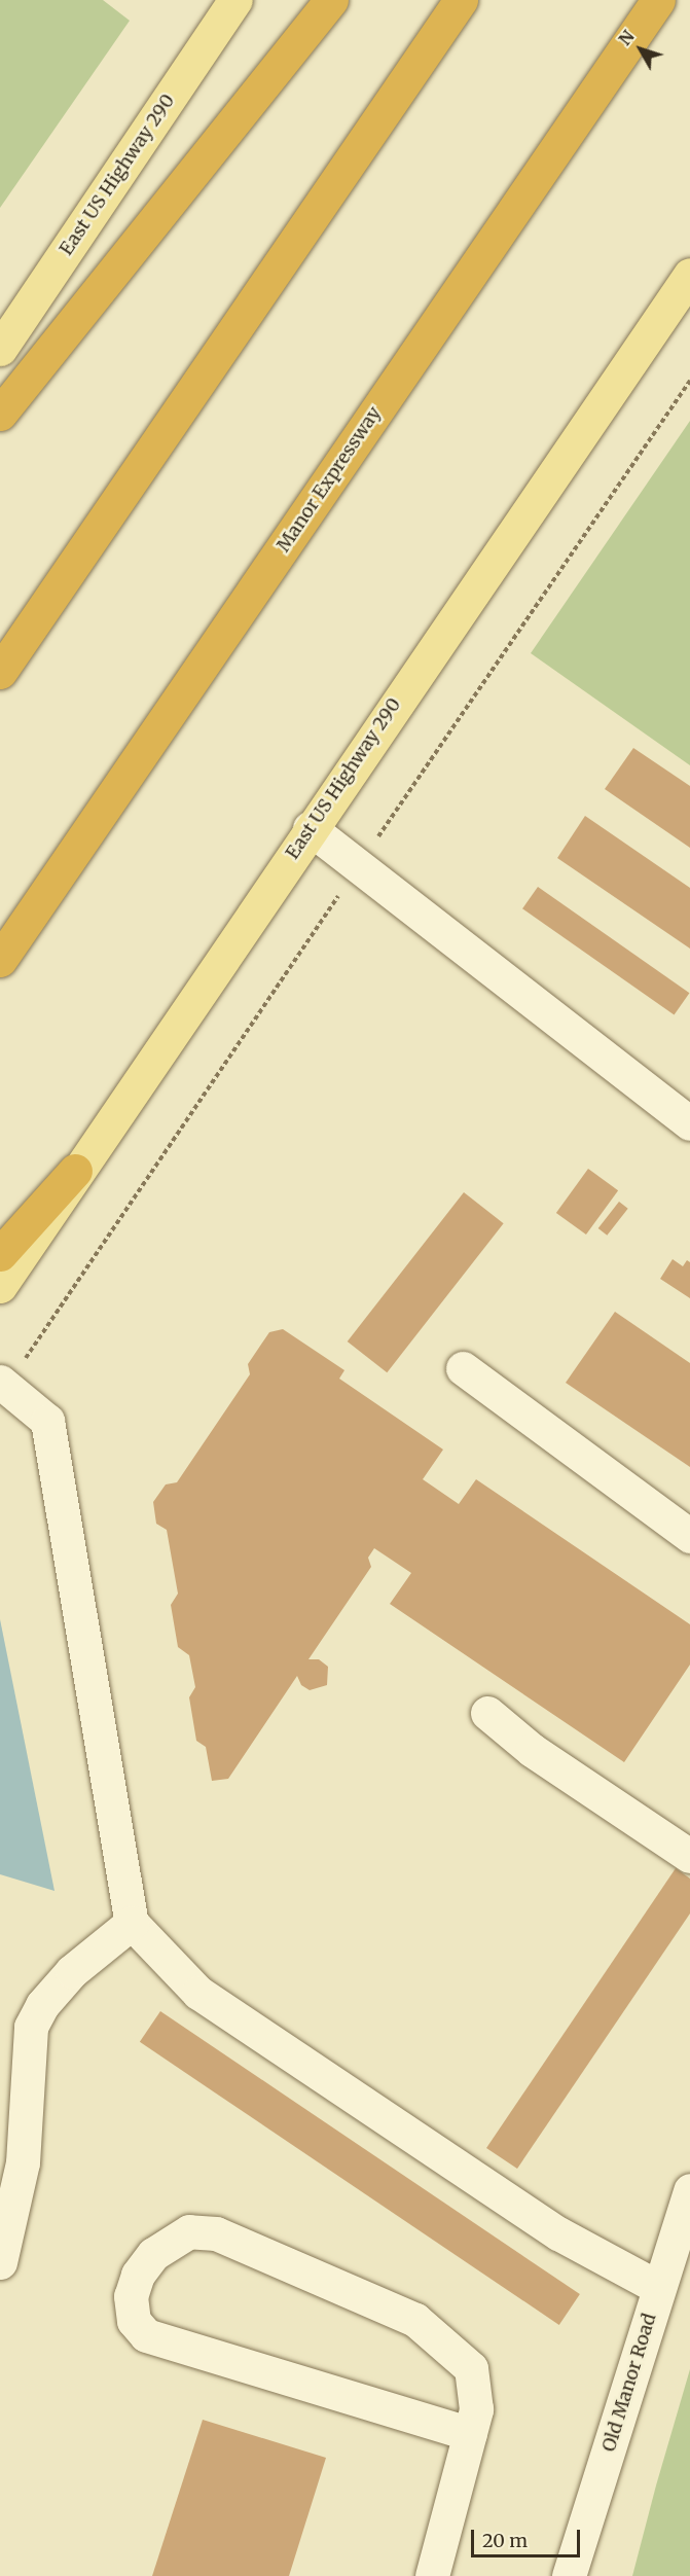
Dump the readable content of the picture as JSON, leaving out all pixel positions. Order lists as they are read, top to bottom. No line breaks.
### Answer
{"streets":{"highway":["Manor Expressway"],"main road":["East US Highway 290"],"street":["Old Manor Road"]},"scale_bar":"20 m","north":"top left"}
